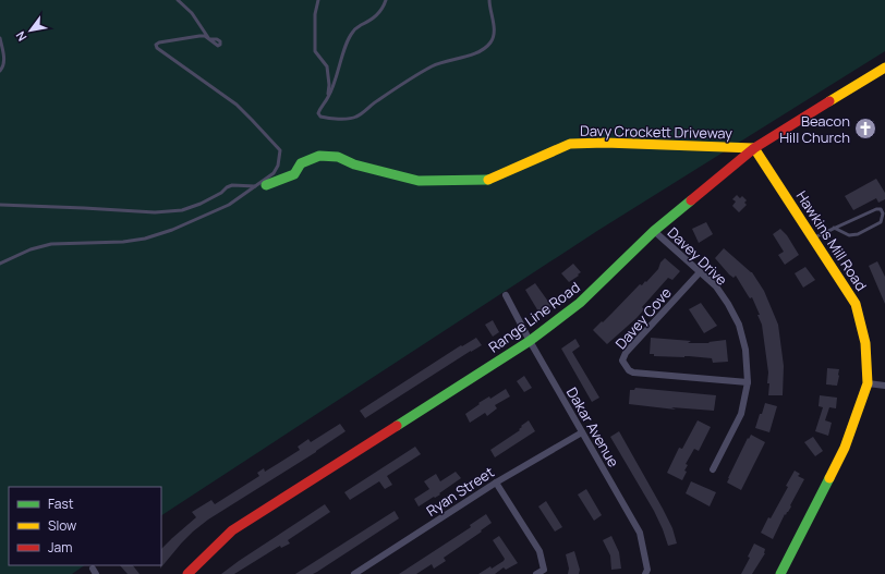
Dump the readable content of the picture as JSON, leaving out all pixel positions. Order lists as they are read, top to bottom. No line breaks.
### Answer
{"streets":{"street":["Davy Crockett Driveway","Hawkins Mill Road","Davey Drive","Range Line Road","Davey Cove","Dakar Avenue","Ryan Street"]},"crossings":[["Davy Crockett Driveway","Hawkins Mill Road"],["Davy Crockett Driveway","Range Line Road"],["Hawkins Mill Road","Range Line Road"],["Davey Drive","Range Line Road"],["Davey Drive","Davey Cove"],["Range Line Road","Dakar Avenue"],["Dakar Avenue","Ryan Street"]],"places":{"church":["Beacon Hill Church"]},"legend":["Fast","Slow","Jam"],"north":"bottom left"}
